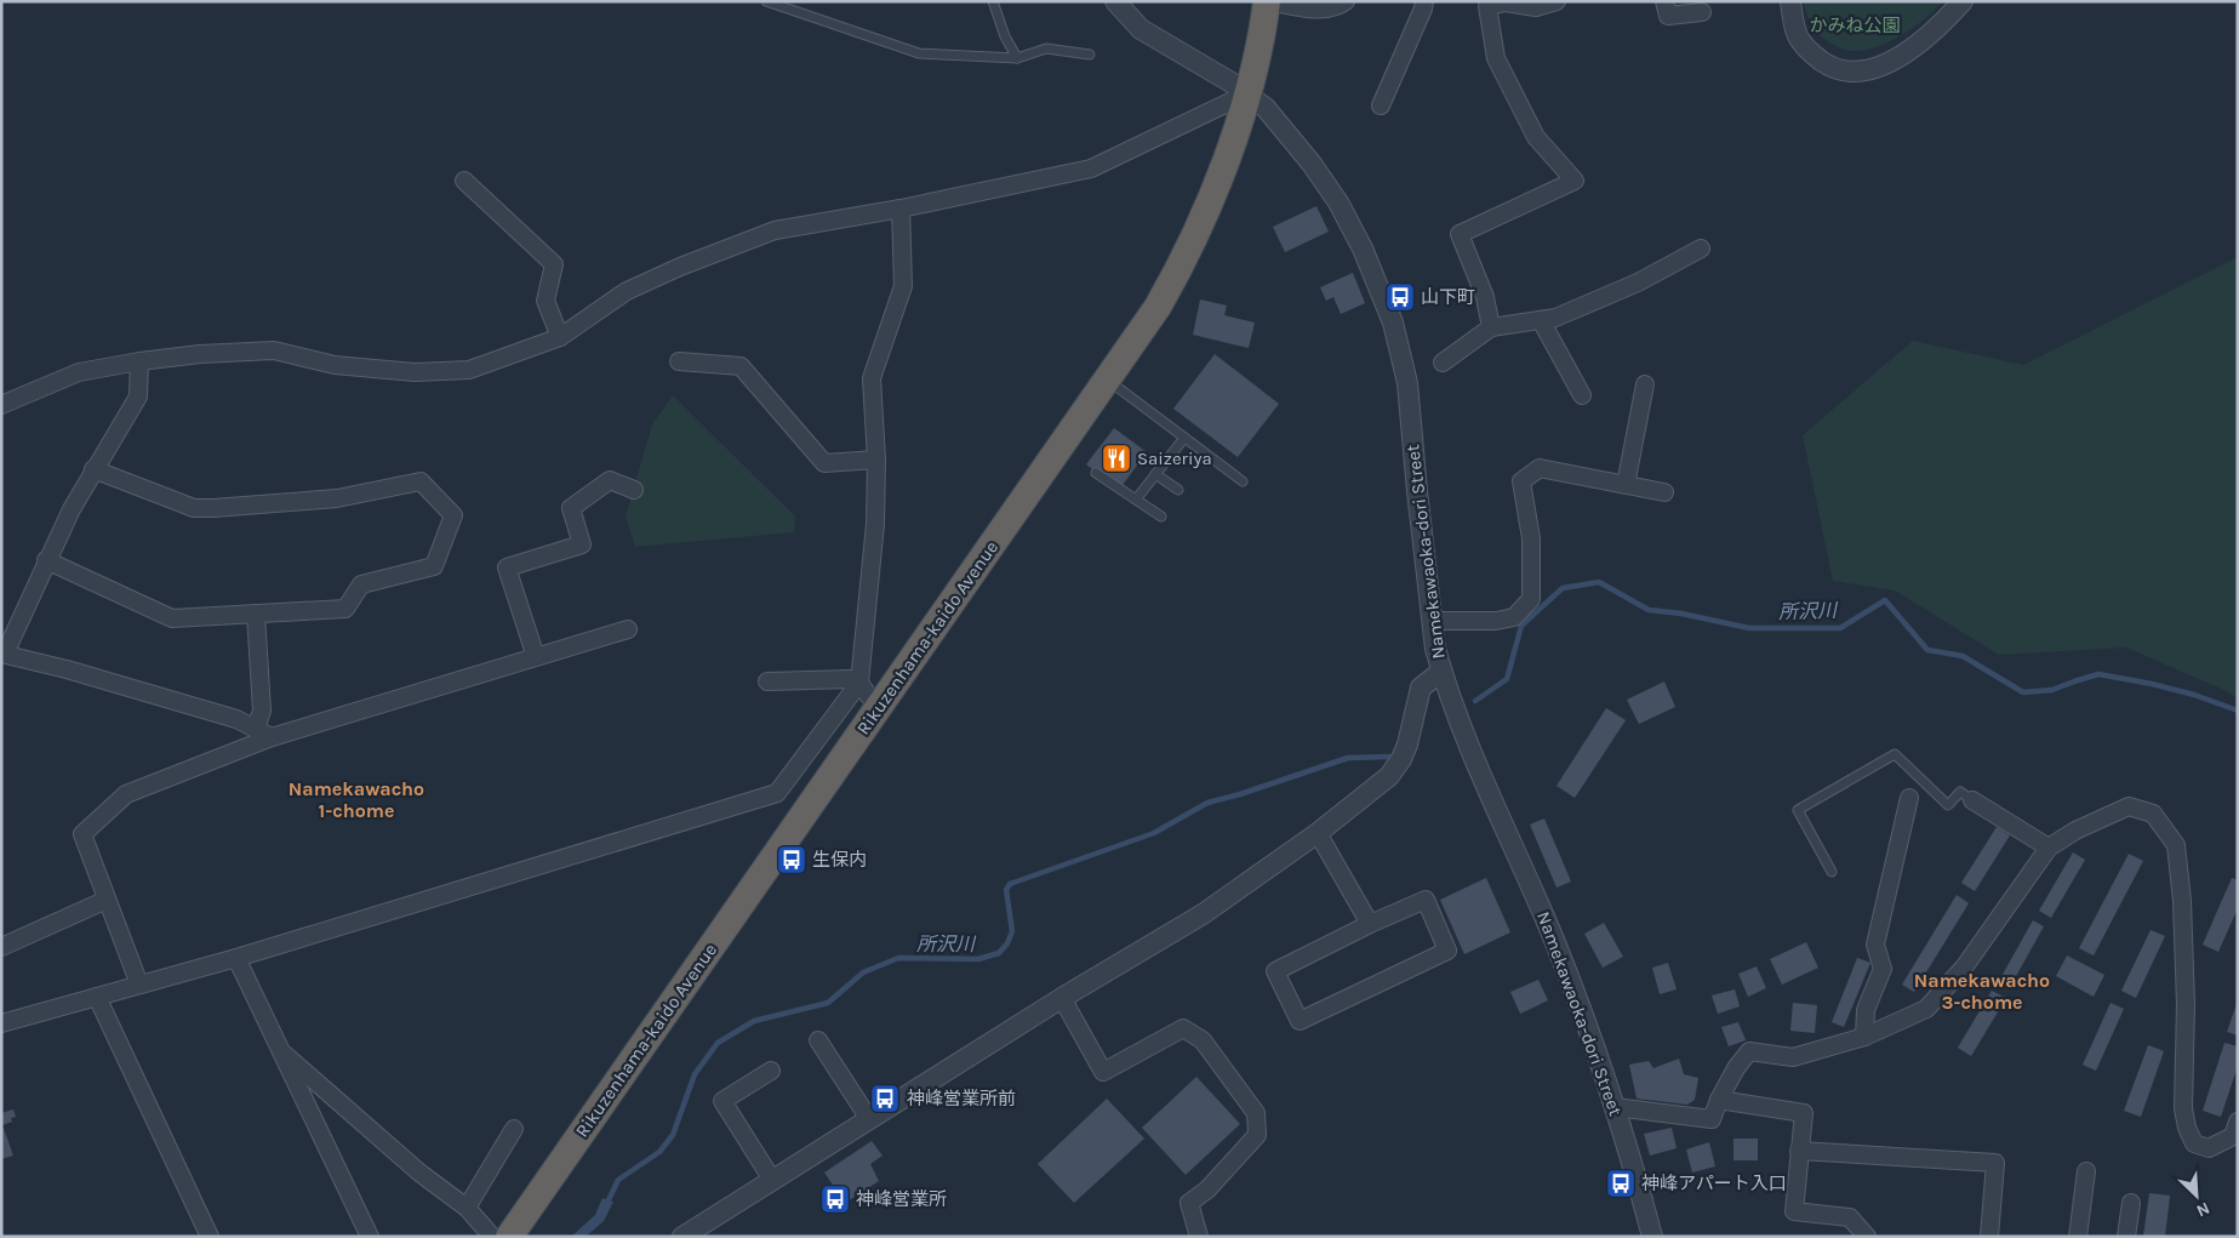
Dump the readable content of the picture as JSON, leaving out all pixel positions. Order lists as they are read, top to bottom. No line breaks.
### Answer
{"streets":{"highway":["Rikuzenhama-kaido Avenue"],"street":["Namekawaoka-dori Street"]},"crossings":[["Namekawaoka-dori Street","Rikuzenhama-kaido Avenue"]],"districts":["Namekawacho 1-chome","Namekawacho 3-chome"],"water":["所沢川"],"parks":["かみね公園"],"places":{"bus stop":["山下町","生保内","神峰営業所前","神峰アパート入口","神峰営業所"],"restaurant":["Saizeriya"]},"north":"bottom right"}
